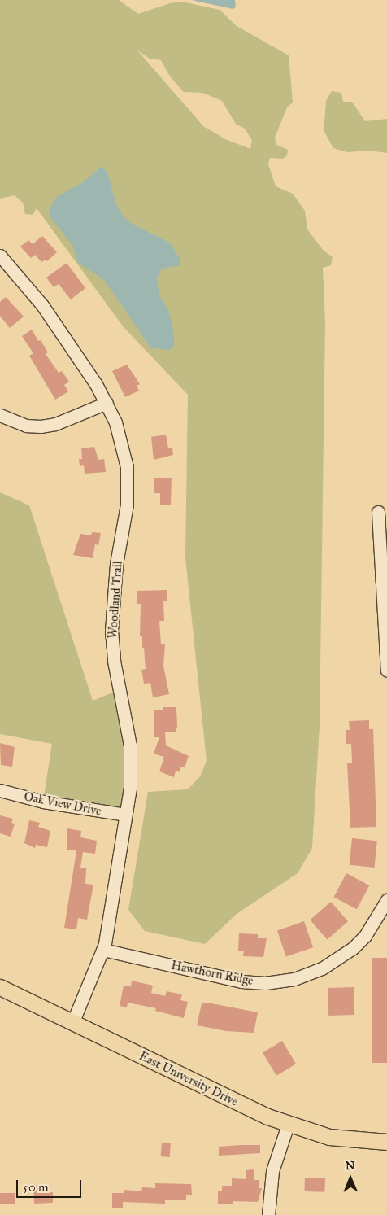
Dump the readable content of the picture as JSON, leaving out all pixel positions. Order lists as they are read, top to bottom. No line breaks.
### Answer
{"streets":{"main road":["East University Drive"],"street":["Woodland Trail","Oak View Drive","Hawthorn Ridge"]},"crossings":[["Woodland Trail","Oak View Drive"],["Woodland Trail","Hawthorn Ridge"],["Woodland Trail","East University Drive"]],"scale_bar":"50 m","north":"top"}
